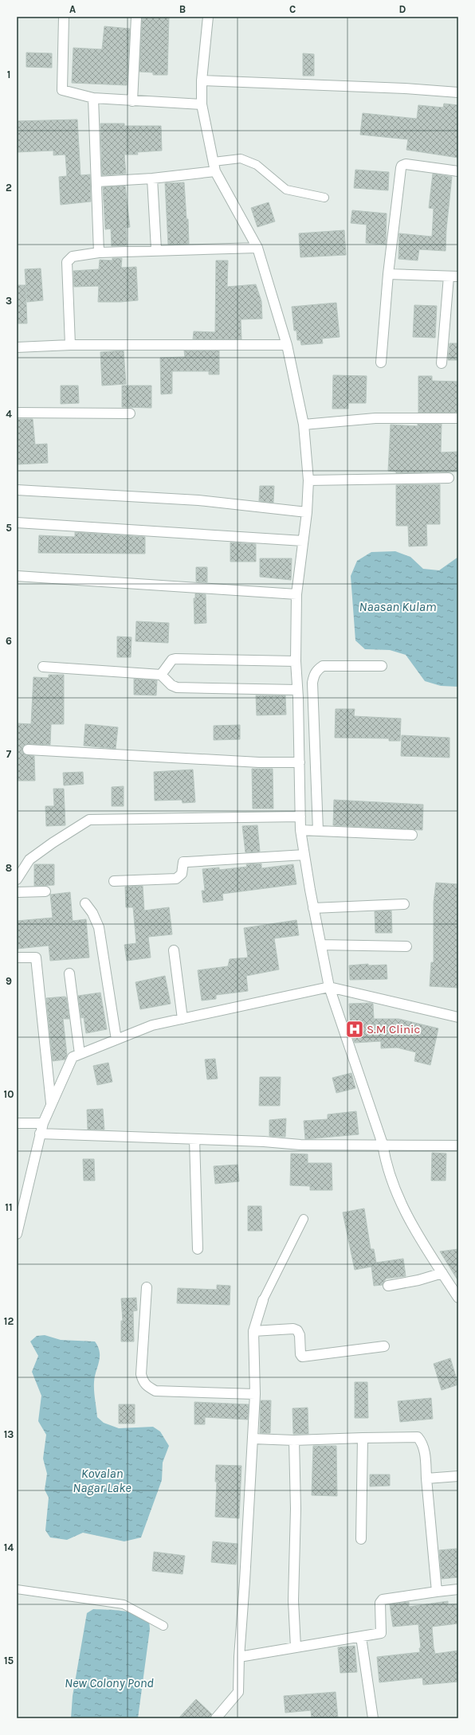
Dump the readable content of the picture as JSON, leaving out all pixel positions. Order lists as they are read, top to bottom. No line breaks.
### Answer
{"water":["Naasan Kulam","Kovalan Nagar Lake","New Colony Pond"],"places":{"hospital":["S.M Clinic"]},"grid":{"columns":["A","B","C","D"],"rows":["1","2","3","4","5","6","7","8","9","10","11","12","13","14","15"]}}
